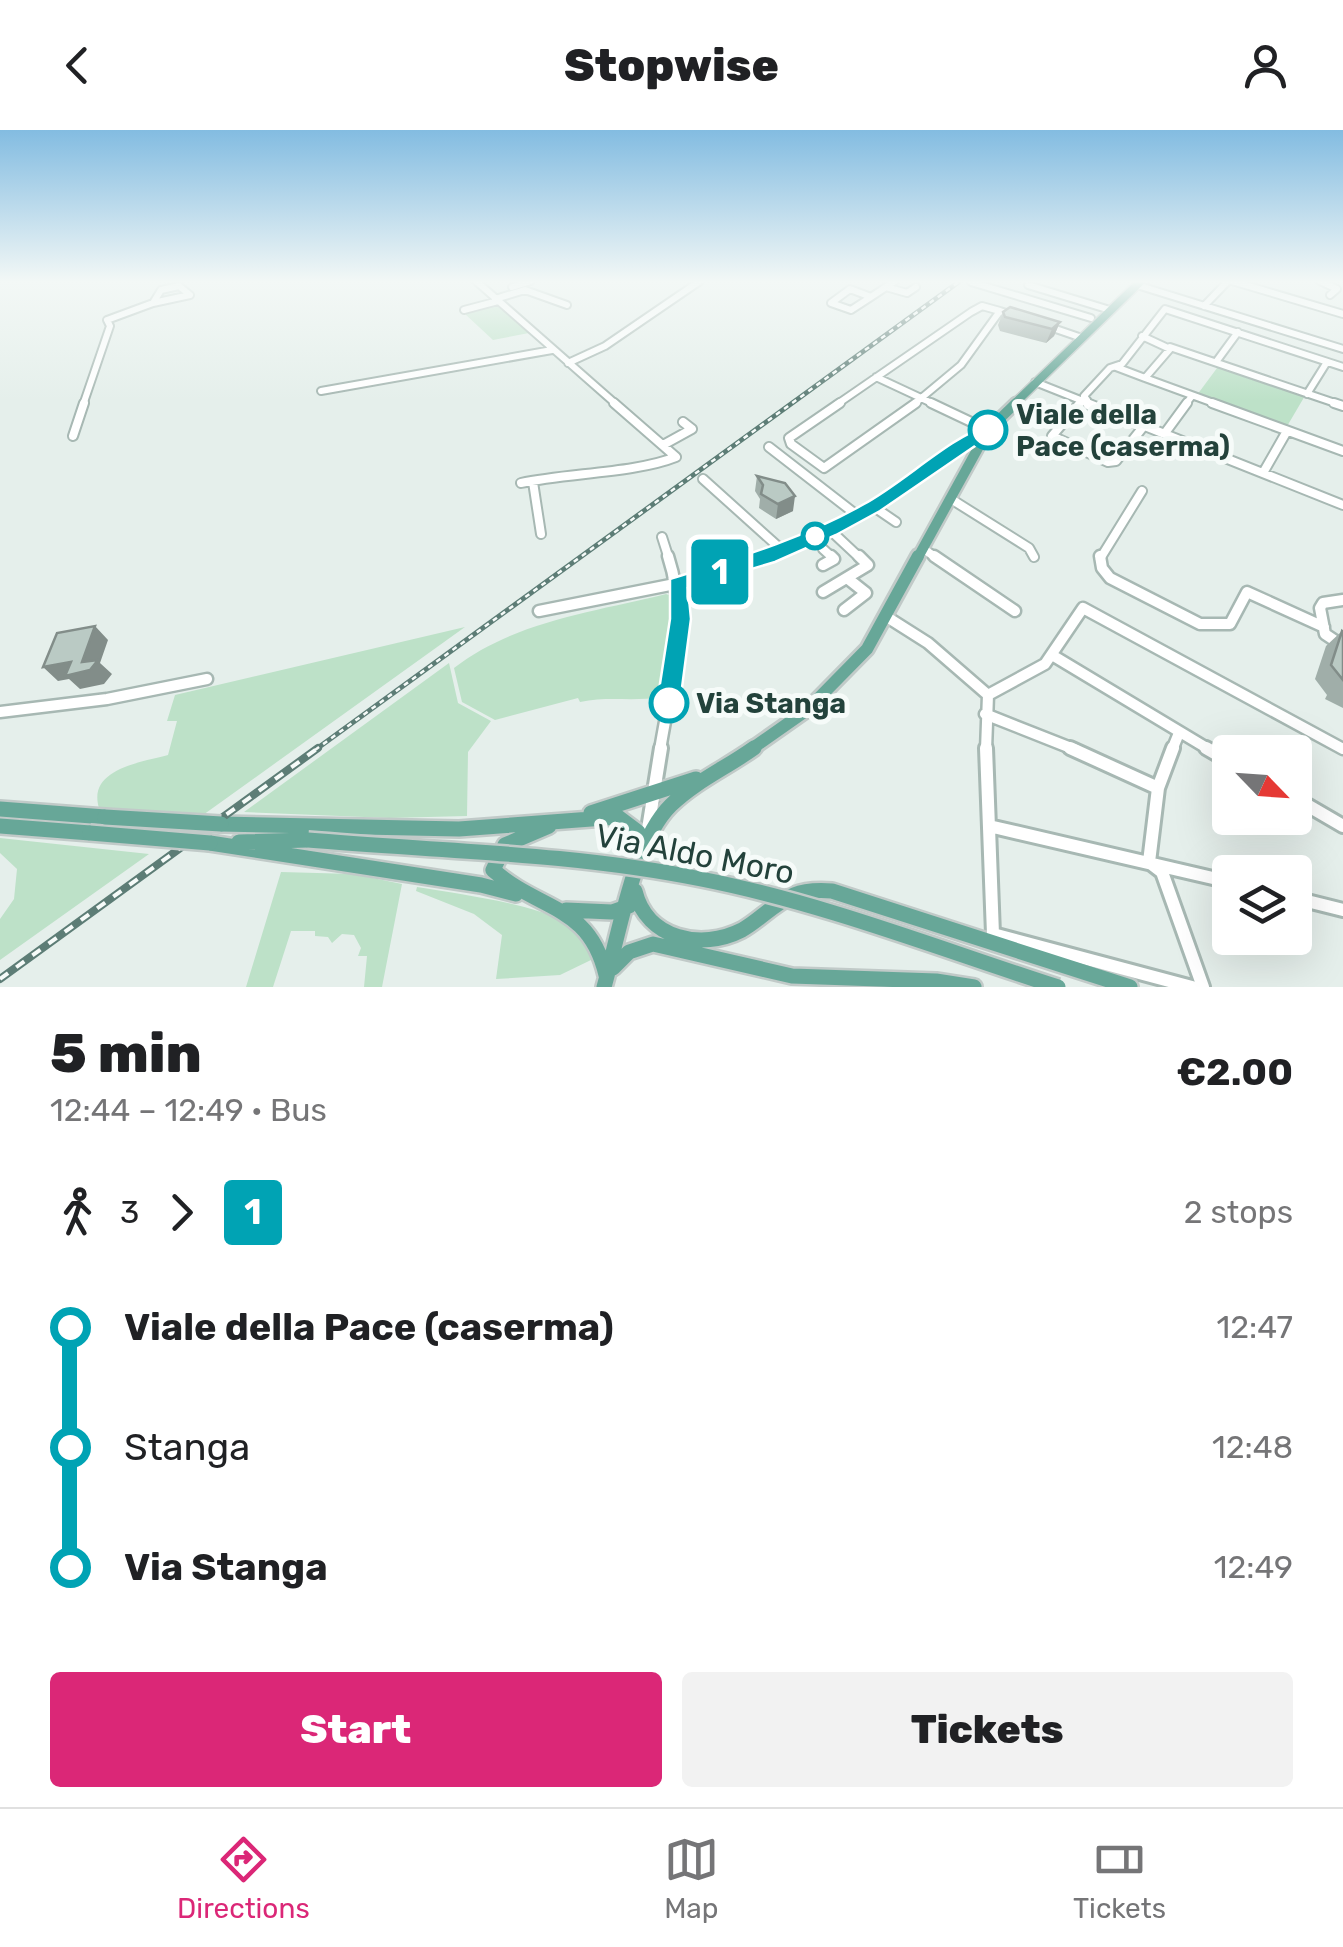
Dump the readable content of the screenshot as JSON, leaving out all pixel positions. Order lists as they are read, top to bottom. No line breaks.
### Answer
{"streets":{"main road":["Via Aldo Moro"]},"places":["Viale della Pace (caserma)","Via Stanga"],"lines":["bus line 1"],"north":"bottom right","page":{"header":"Stopwise","on_map":"1","heading":["5 min","12:44 – 12:49 · Bus","€2.00"],"legs":["3","1","2 stops"],"list":[{"name":"Viale della Pace (caserma)","value":"12:47"},{"name":"Stanga","value":"12:48"},{"name":"Via Stanga","value":"12:49"}],"buttons":["Start","Tickets"],"tabs":["Directions","Map","Tickets"]}}
